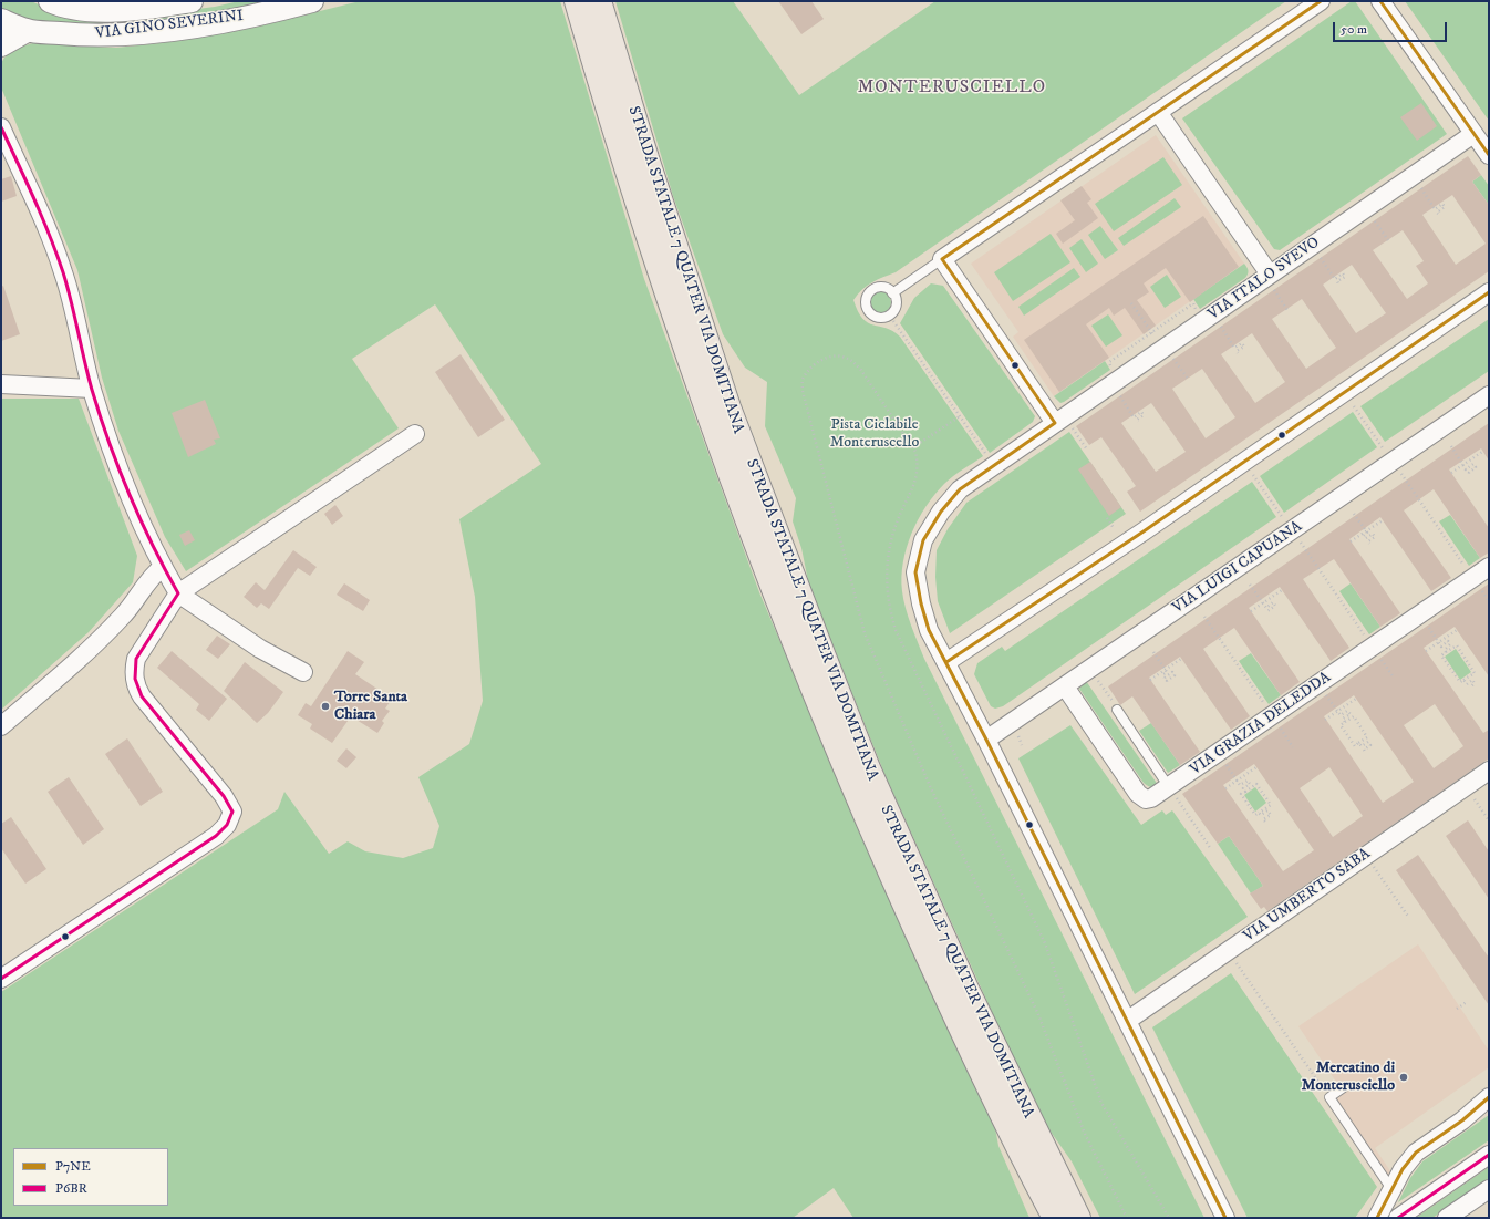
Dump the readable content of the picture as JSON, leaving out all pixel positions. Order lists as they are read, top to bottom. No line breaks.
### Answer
{"streets":{"highway":["STRADA STATALE 7 QUATER VIA DOMITIANA"],"street":["VIA GINO SEVERINI","VIA ITALO SVEVO","VIA LUIGI CAPUANA","VIA GRAZIA DELEDDA","VIA UMBERTO SABA"]},"crossings":[["VIA ITALO SVEVO","VIA LUIGI CAPUANA"],["VIA ITALO SVEVO","VIA UMBERTO SABA"],["VIA LUIGI CAPUANA","VIA GRAZIA DELEDDA"]],"districts":["MONTERUSCIELLO"],"parks":["Pista Ciclabile Monteruscello"],"places":["Torre Santa Chiara","Mercatino di Monterusciello"],"lines":["transit line P7NE","transit line P6BR"],"legend":["P7NE","P6BR"],"scale_bar":"50 m"}
